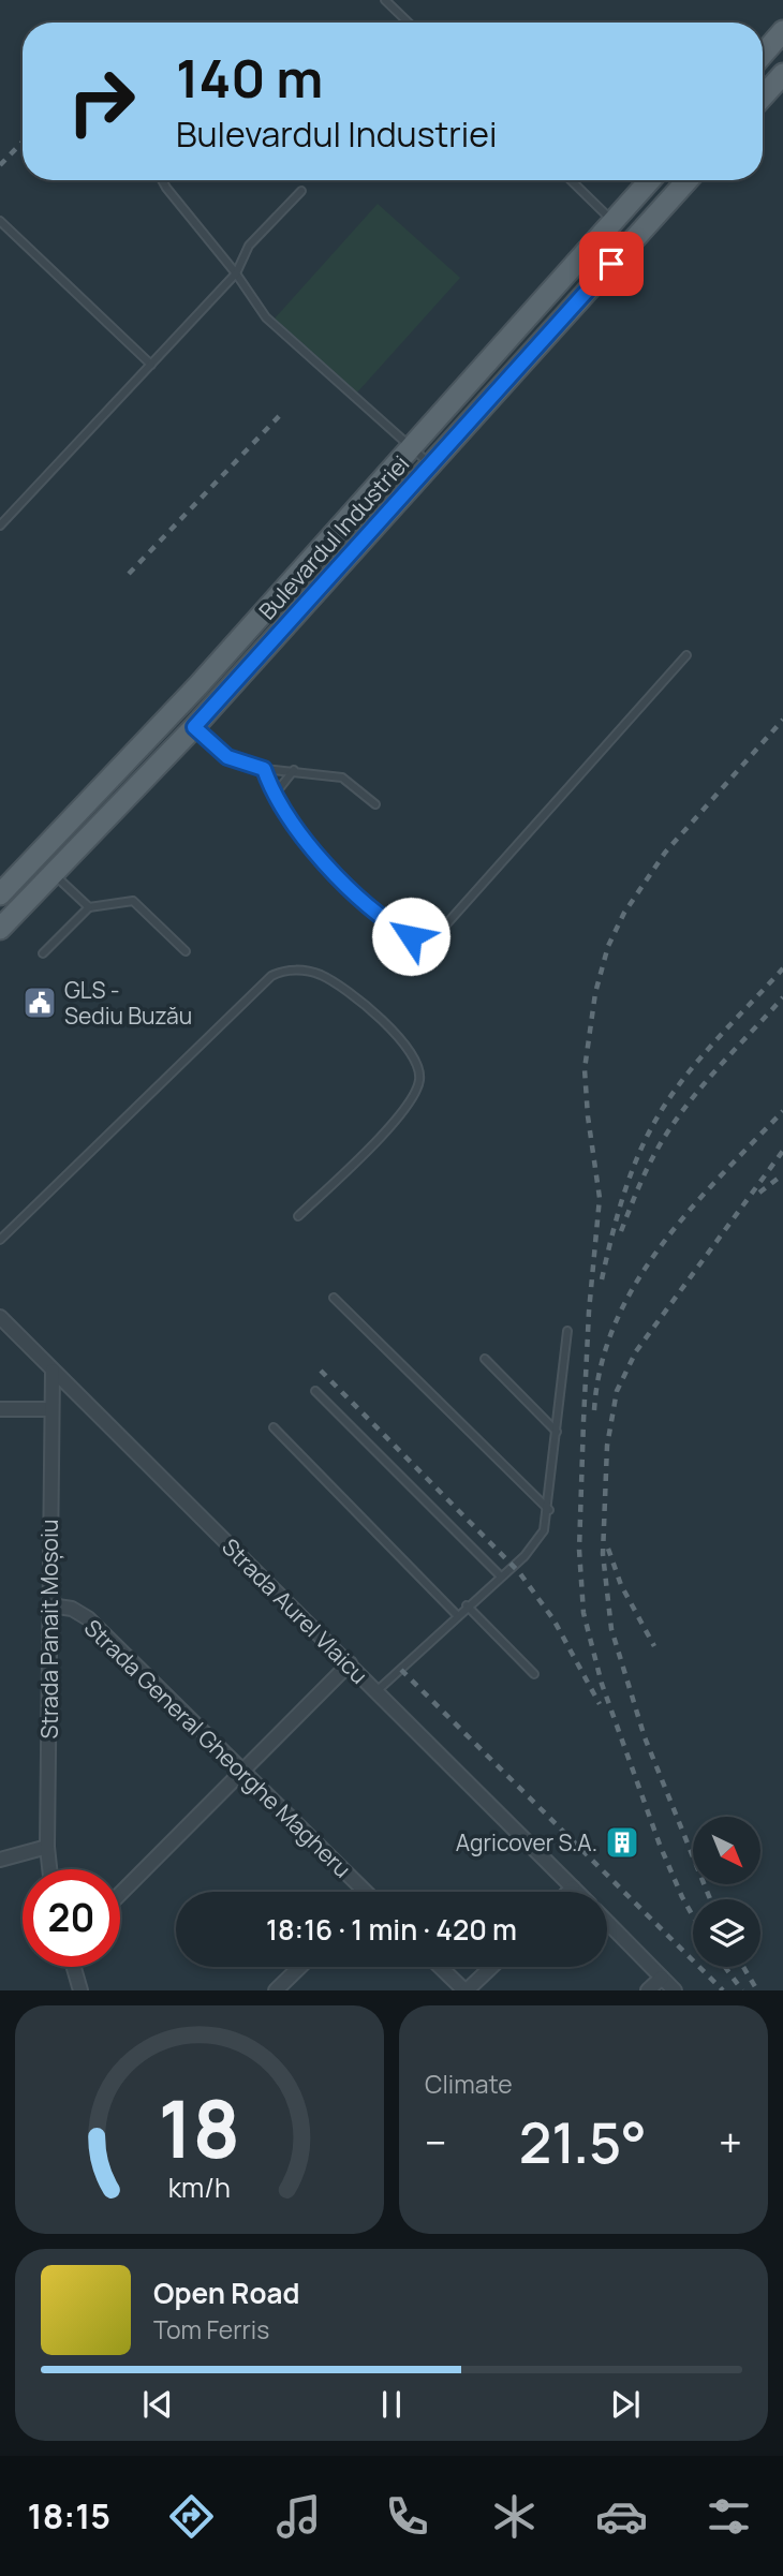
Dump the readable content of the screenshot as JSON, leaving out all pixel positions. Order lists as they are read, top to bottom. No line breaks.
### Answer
{"streets":{"main road":["Bulevardul Industriei"],"street":["Strada Aurel Vlaicu","Strada Panait Moșoiu","Strada General Gheorghe Magheru"]},"crossings":[["Strada Aurel Vlaicu","Strada Panait Moșoiu"],["Strada Panait Moșoiu","Strada General Gheorghe Magheru"]],"places":{"public building":["GLS - Sediu Buzău"],"building":["Agricover S.A."]},"north":"bottom right","page":{"turn":["140 m","Bulevardul Industriei"],"limit":"20","trip":"18:16 · 1 min · 420 m","tile":"Climate","heat":["−","21.5°","+"],"song":["Open Road","Tom Ferris"],"tabs":"18:15","gauge":["18","km/h"]}}
